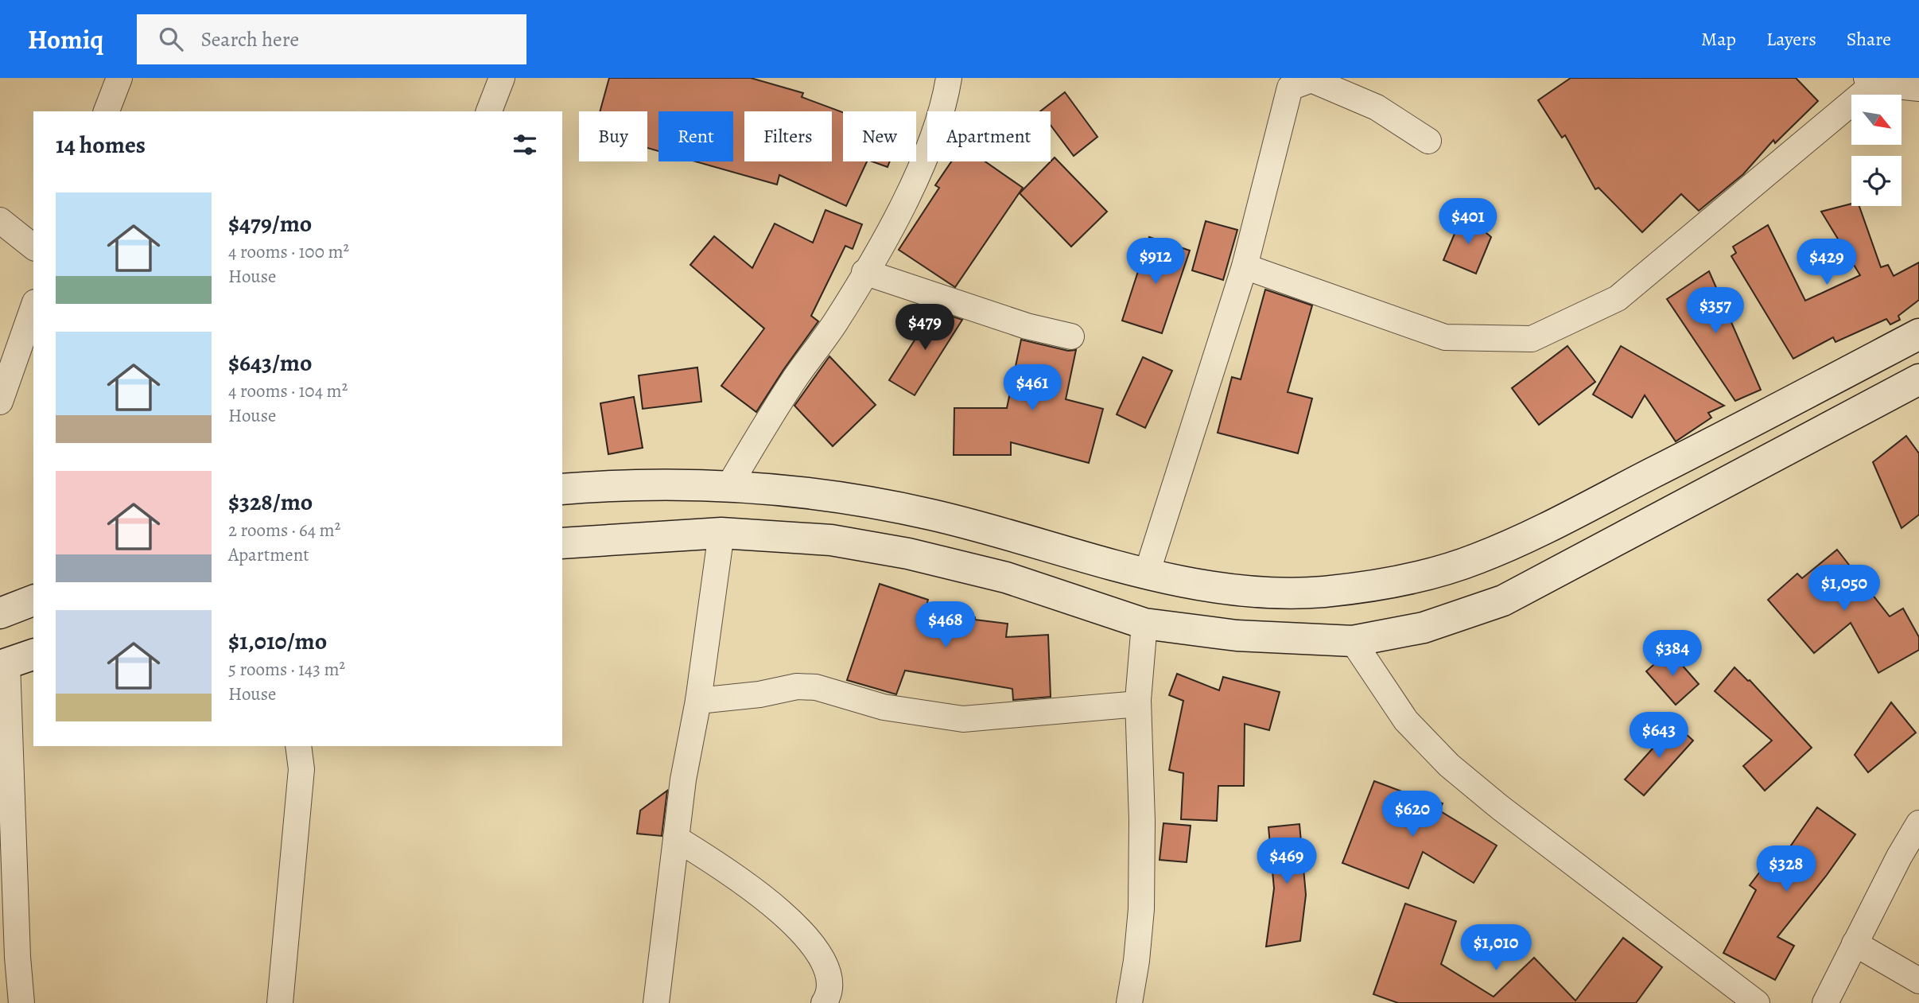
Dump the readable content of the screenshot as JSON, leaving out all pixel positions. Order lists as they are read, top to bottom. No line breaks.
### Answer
{"north":"bottom right","page":{"header":"Homiq","search":"Search here","nav":["Map","Layers","Share"],"chip":["Buy","Rent","Filters","New","Apartment"],"heading":"14 homes","list":[{"name":"$479/mo","note":"4 rooms · 100 m² · House"},{"name":"$643/mo","note":"4 rooms · 104 m² · House"},{"name":"$328/mo","note":"2 rooms · 64 m² · Apartment"},{"name":"$1,010/mo","note":"5 rooms · 143 m² · House"}],"price":["$401","$912","$429","$357","$479","$461","$1,050","$468","$384","$643","$620","$469","$328","$1,010"]}}
